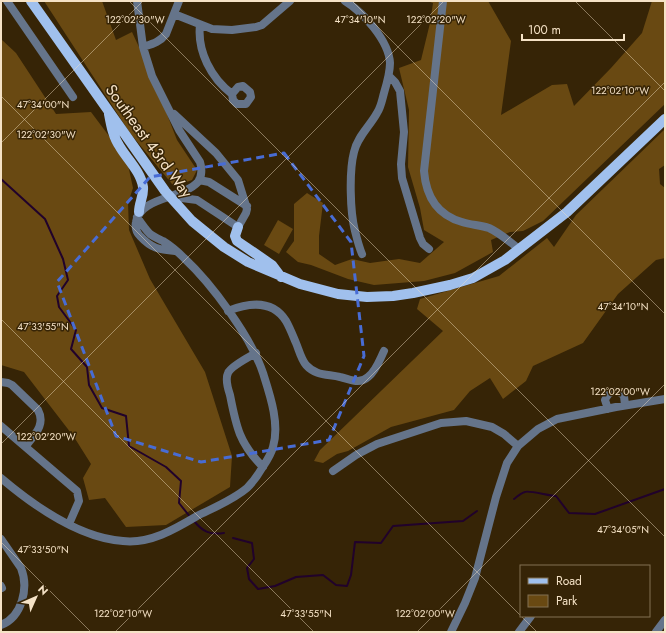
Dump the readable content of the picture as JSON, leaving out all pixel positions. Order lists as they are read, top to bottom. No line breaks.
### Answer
{"streets":{"main road":["Southeast 43rd Way"]},"legend":["Road","Park"],"scale_bar":"100 m","north":"top right","coordinates":["122°02'30\"W","47°34'10\"N","122°02'20\"W","122°02'10\"W","47°34'00\"N","47°33'55\"N","122°02'00\"W","47°34'05\"N","47°33'50\"N"]}
